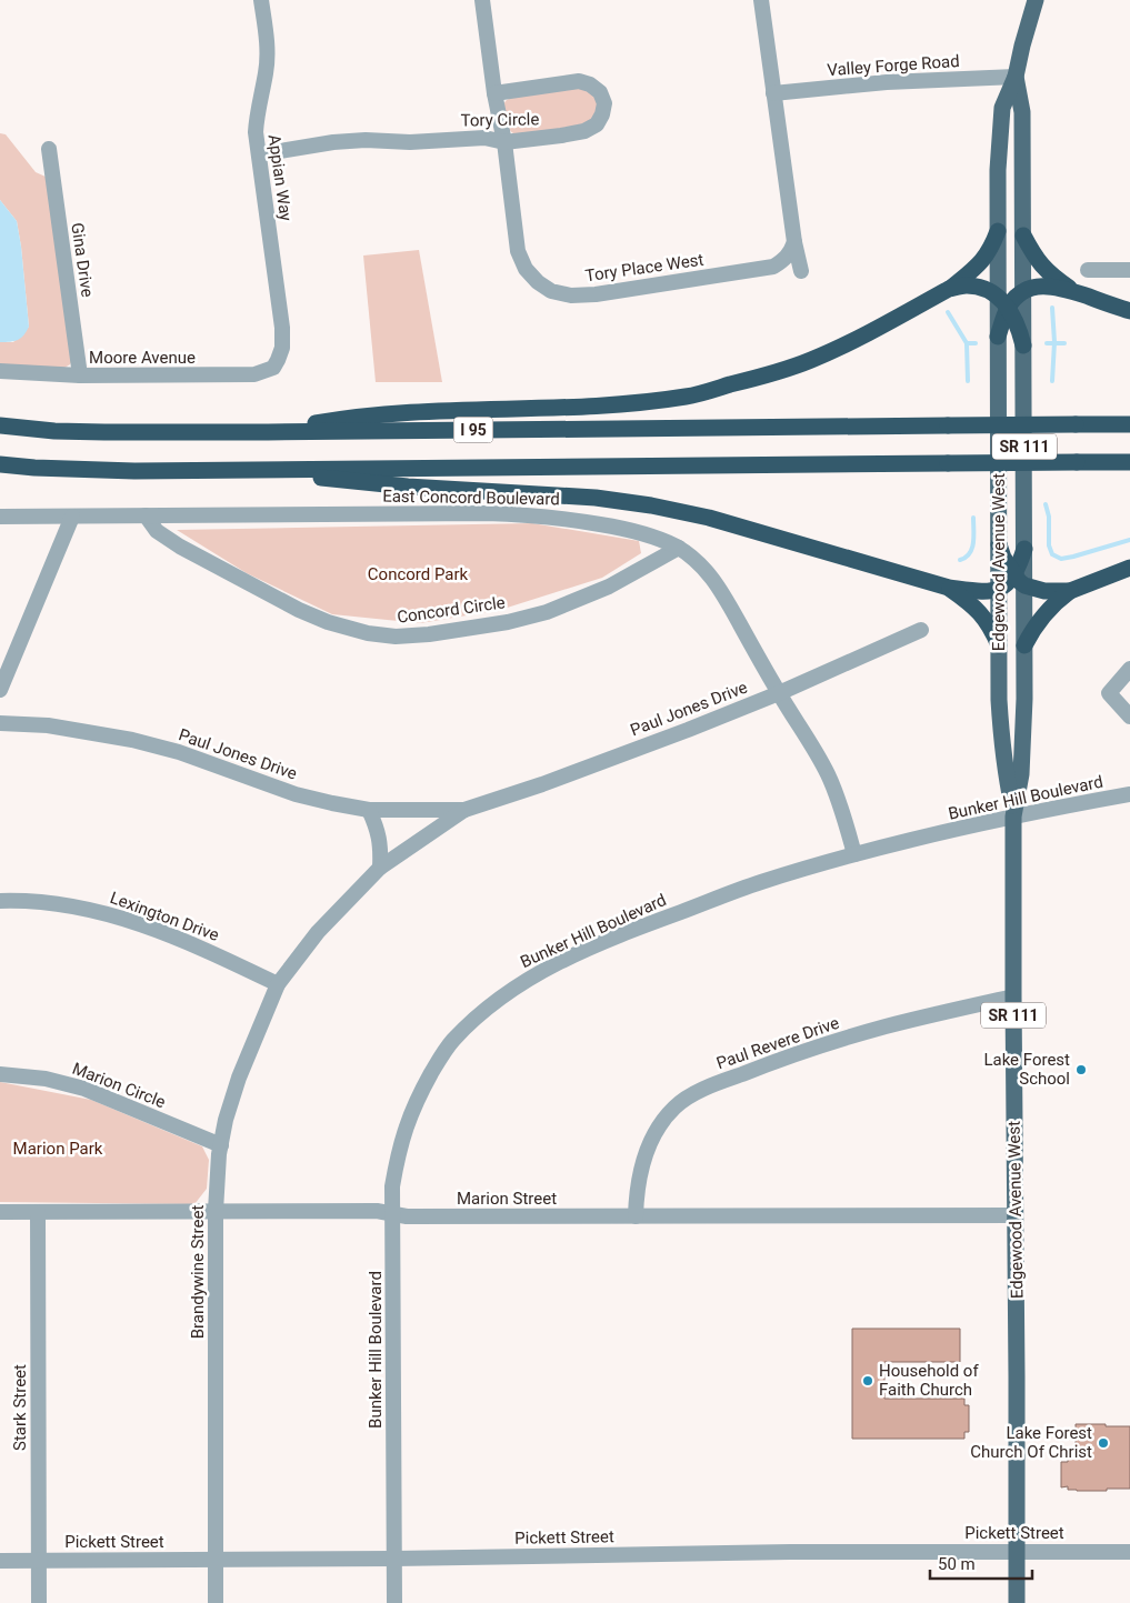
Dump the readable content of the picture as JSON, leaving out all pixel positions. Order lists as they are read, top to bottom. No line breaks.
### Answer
{"streets":{"highway":["I 95"],"main road":["SR 111","Edgewood Avenue West"],"street":["Valley Forge Road","Tory Circle","Appian Way","Gina Drive","Tory Place West","Moore Avenue","East Concord Boulevard","Concord Circle","Paul Jones Drive","Bunker Hill Boulevard","Lexington Drive","Paul Revere Drive","Marion Circle","Marion Street","Brandywine Street","Stark Street","Pickett Street"]},"crossings":[["Valley Forge Road","Edgewood Avenue West"],["Tory Circle","Appian Way"],["Tory Circle","Tory Place West"],["Appian Way","Moore Avenue"],["Gina Drive","Moore Avenue"],["East Concord Boulevard","Concord Circle"],["East Concord Boulevard","Paul Jones Drive"],["East Concord Boulevard","Bunker Hill Boulevard"],["Edgewood Avenue West","Bunker Hill Boulevard"],["Edgewood Avenue West","Paul Revere Drive"],["Edgewood Avenue West","Marion Street"],["Edgewood Avenue West","Pickett Street"],["Paul Jones Drive","Brandywine Street"],["Bunker Hill Boulevard","Marion Street"],["Bunker Hill Boulevard","Pickett Street"],["Lexington Drive","Brandywine Street"],["Paul Revere Drive","Marion Street"],["Marion Circle","Brandywine Street"],["Marion Street","Brandywine Street"],["Marion Street","Stark Street"],["Brandywine Street","Pickett Street"],["Stark Street","Pickett Street"]],"parks":["Concord Park","Marion Park"],"places":["Lake Forest School","Household of Faith Church","Lake Forest Church Of Christ"],"scale_bar":"50 m"}
